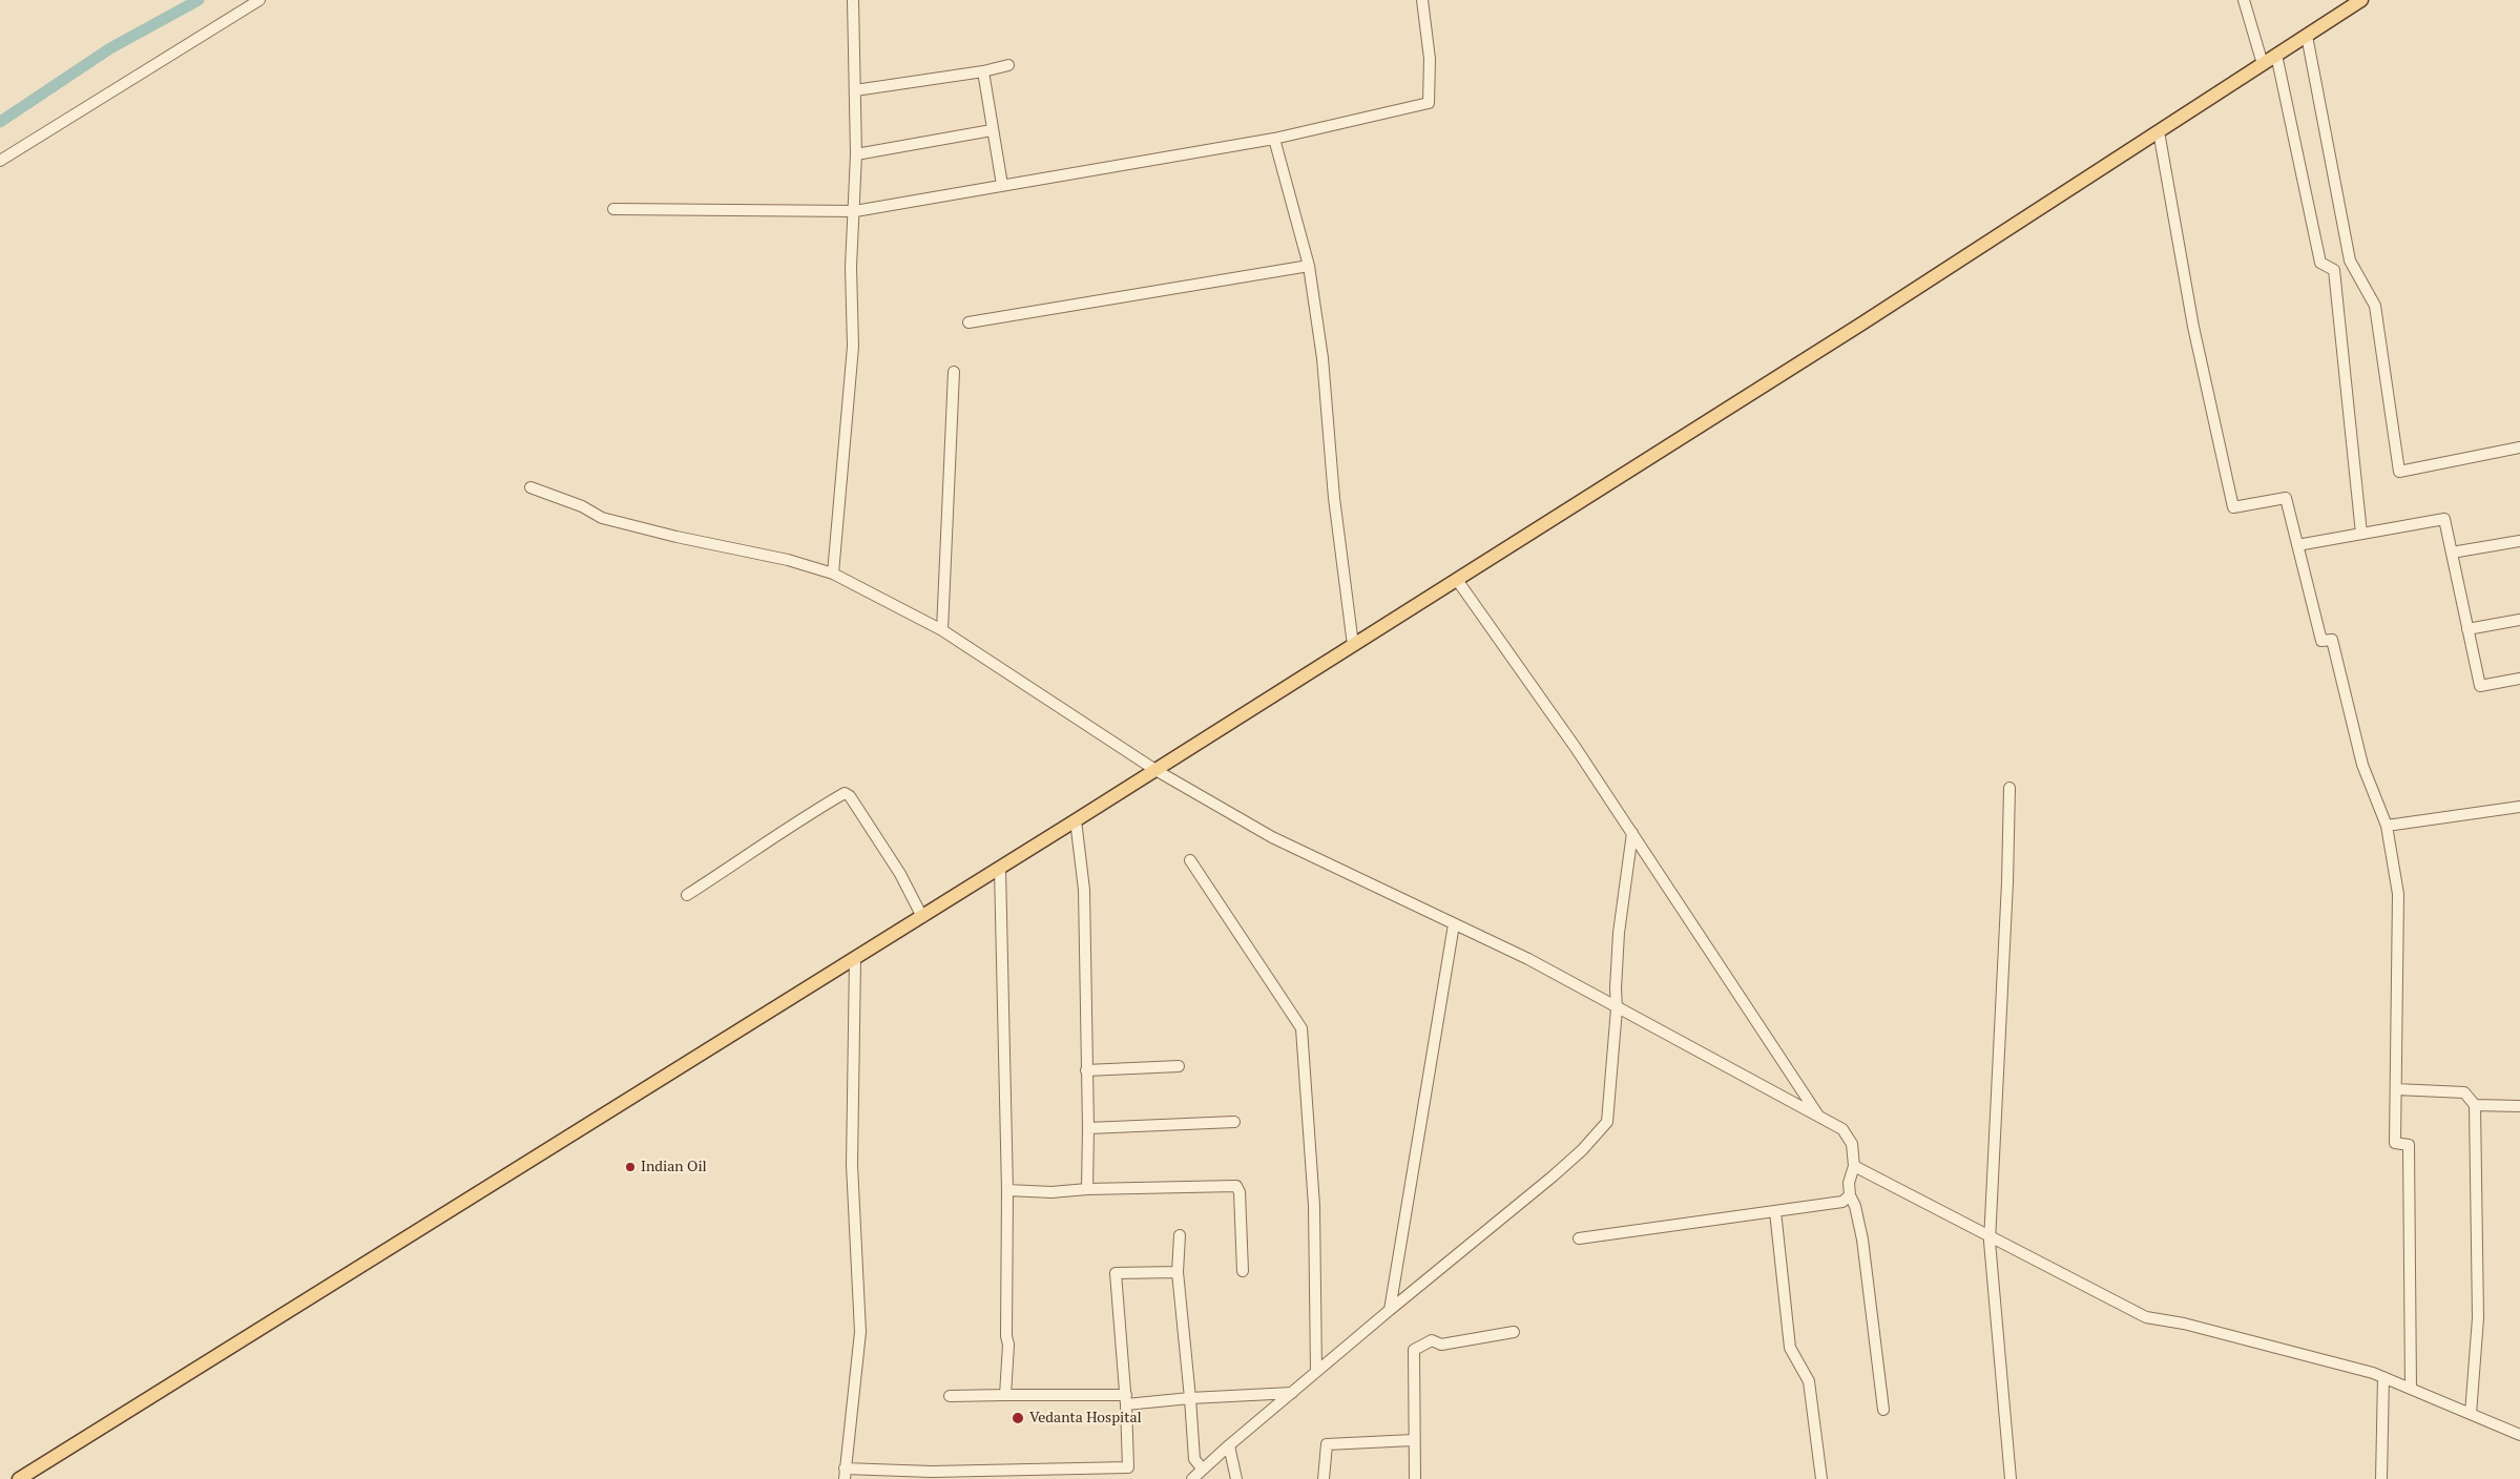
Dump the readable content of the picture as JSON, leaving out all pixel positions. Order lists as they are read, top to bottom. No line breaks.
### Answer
{"places":["Indian Oil","Vedanta Hospital"]}
